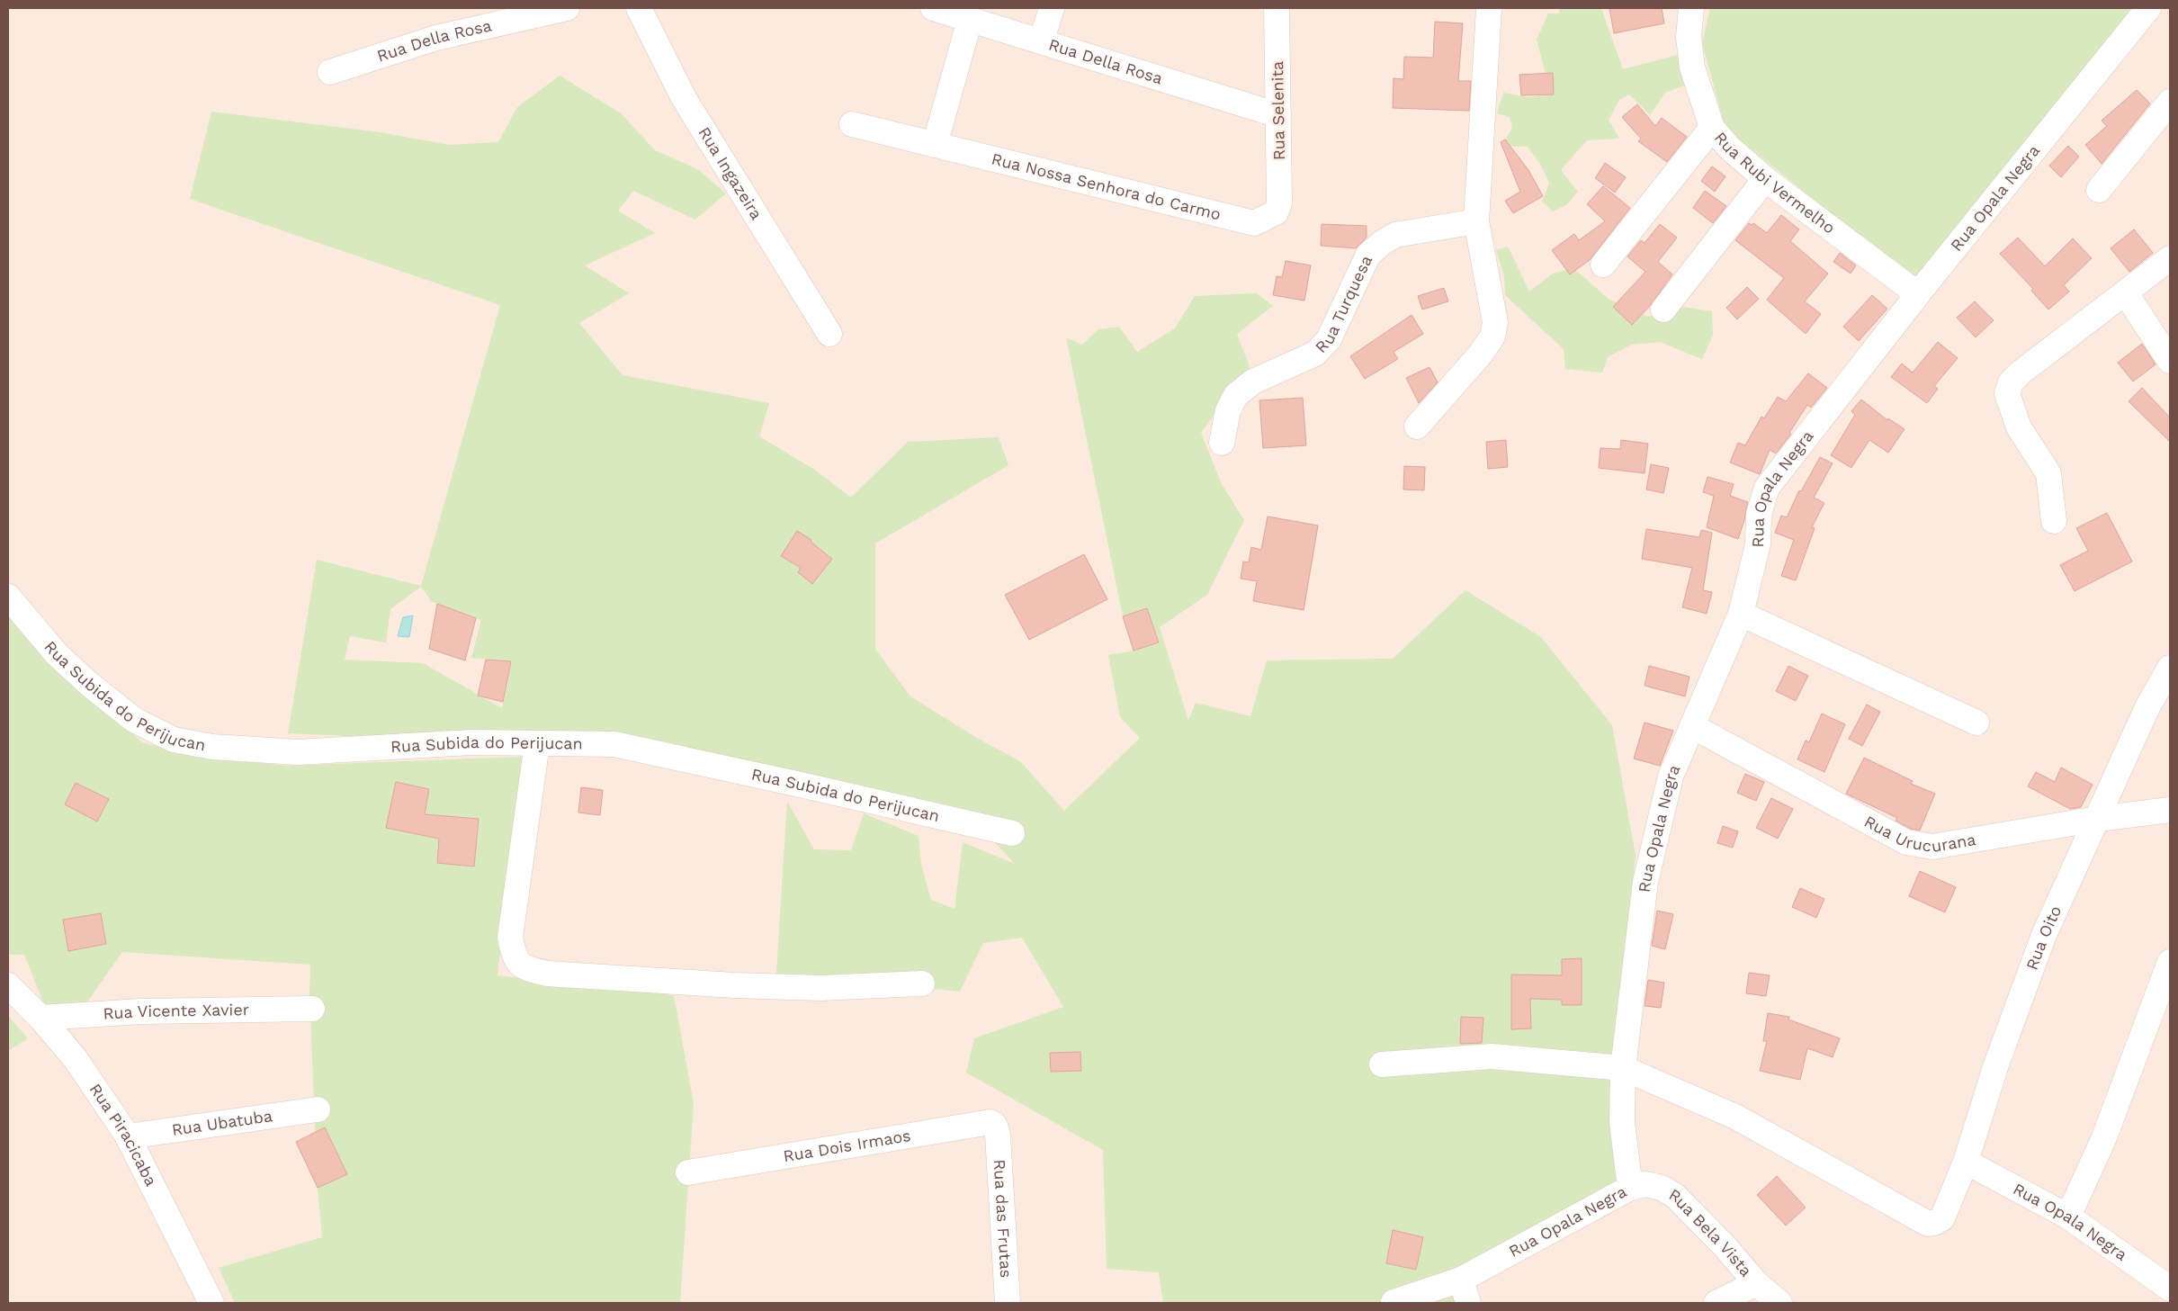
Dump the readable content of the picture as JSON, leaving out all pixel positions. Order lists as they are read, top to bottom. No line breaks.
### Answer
{"streets":{"street":["Rua Della Rosa","Rua Selenita","Rua Ingazeira","Rua Rubi Vermelho","Rua Nossa Senhora do Carmo","Rua Opala Negra","Rua Turquesa","Rua Subida do Perijucan","Rua Urucurana","Rua Oito","Rua Vicente Xavier","Rua Ubatuba","Rua Piracicaba","Rua Dois Irmaos","Rua das Frutas","Rua Bela Vista"]},"crossings":[["Rua Della Rosa","Rua Selenita"],["Rua Selenita","Rua Nossa Senhora do Carmo"],["Rua Rubi Vermelho","Rua Opala Negra"],["Rua Opala Negra","Rua Urucurana"],["Rua Opala Negra","Rua Oito"],["Rua Opala Negra","Rua Bela Vista"],["Rua Urucurana","Rua Oito"],["Rua Vicente Xavier","Rua Piracicaba"],["Rua Ubatuba","Rua Piracicaba"],["Rua Dois Irmaos","Rua das Frutas"]]}
